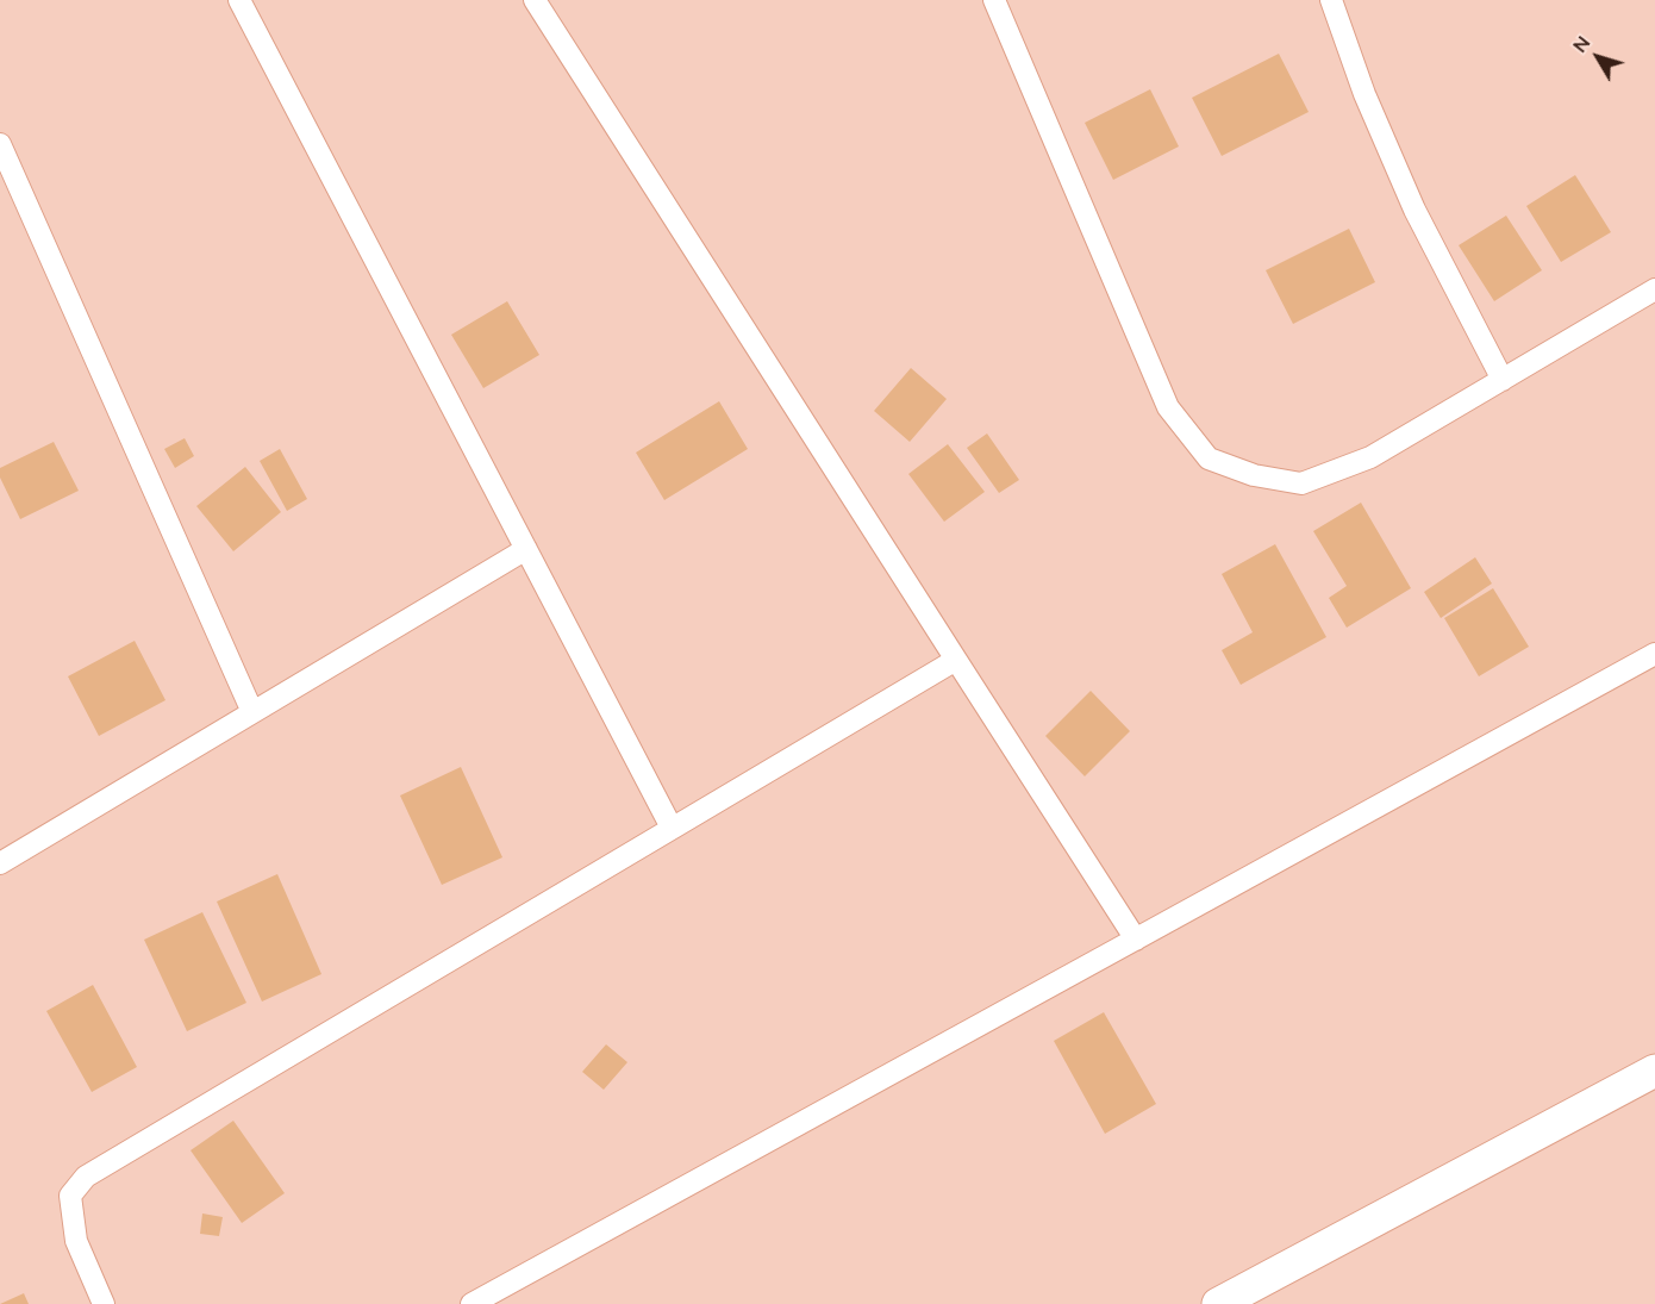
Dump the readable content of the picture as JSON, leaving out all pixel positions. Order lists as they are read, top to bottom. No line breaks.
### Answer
{"north":"top left"}
